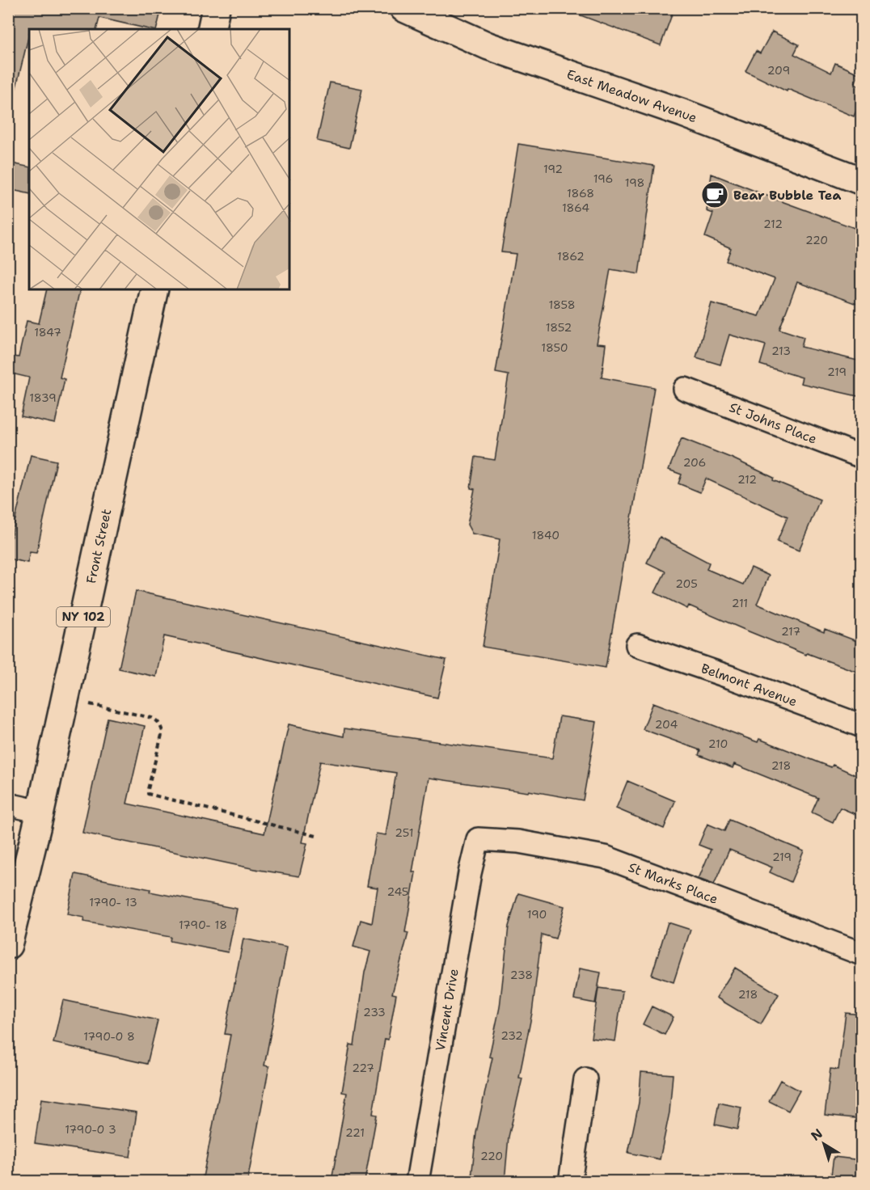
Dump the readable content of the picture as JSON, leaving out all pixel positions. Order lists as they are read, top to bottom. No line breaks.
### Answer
{"streets":{"main road":["East Meadow Avenue","Front Street","NY 102"],"street":["St Johns Place","Belmont Avenue","St Marks Place","Vincent Drive"]},"crossings":[["St Marks Place","Vincent Drive"]],"places":{"cafe":["Bear Bubble Tea"]},"house_numbers":["209","192","196","198","1868","1864","212","220","1862","1858","1852","1847","1850","213","219","1839","206","212","1840","205","211","217","204","210","218","251","219","245","1790- 13","190","1790- 18","238","218","233","232","1790-0 8","227","1790-0 3","221","220"],"north":"top left"}
